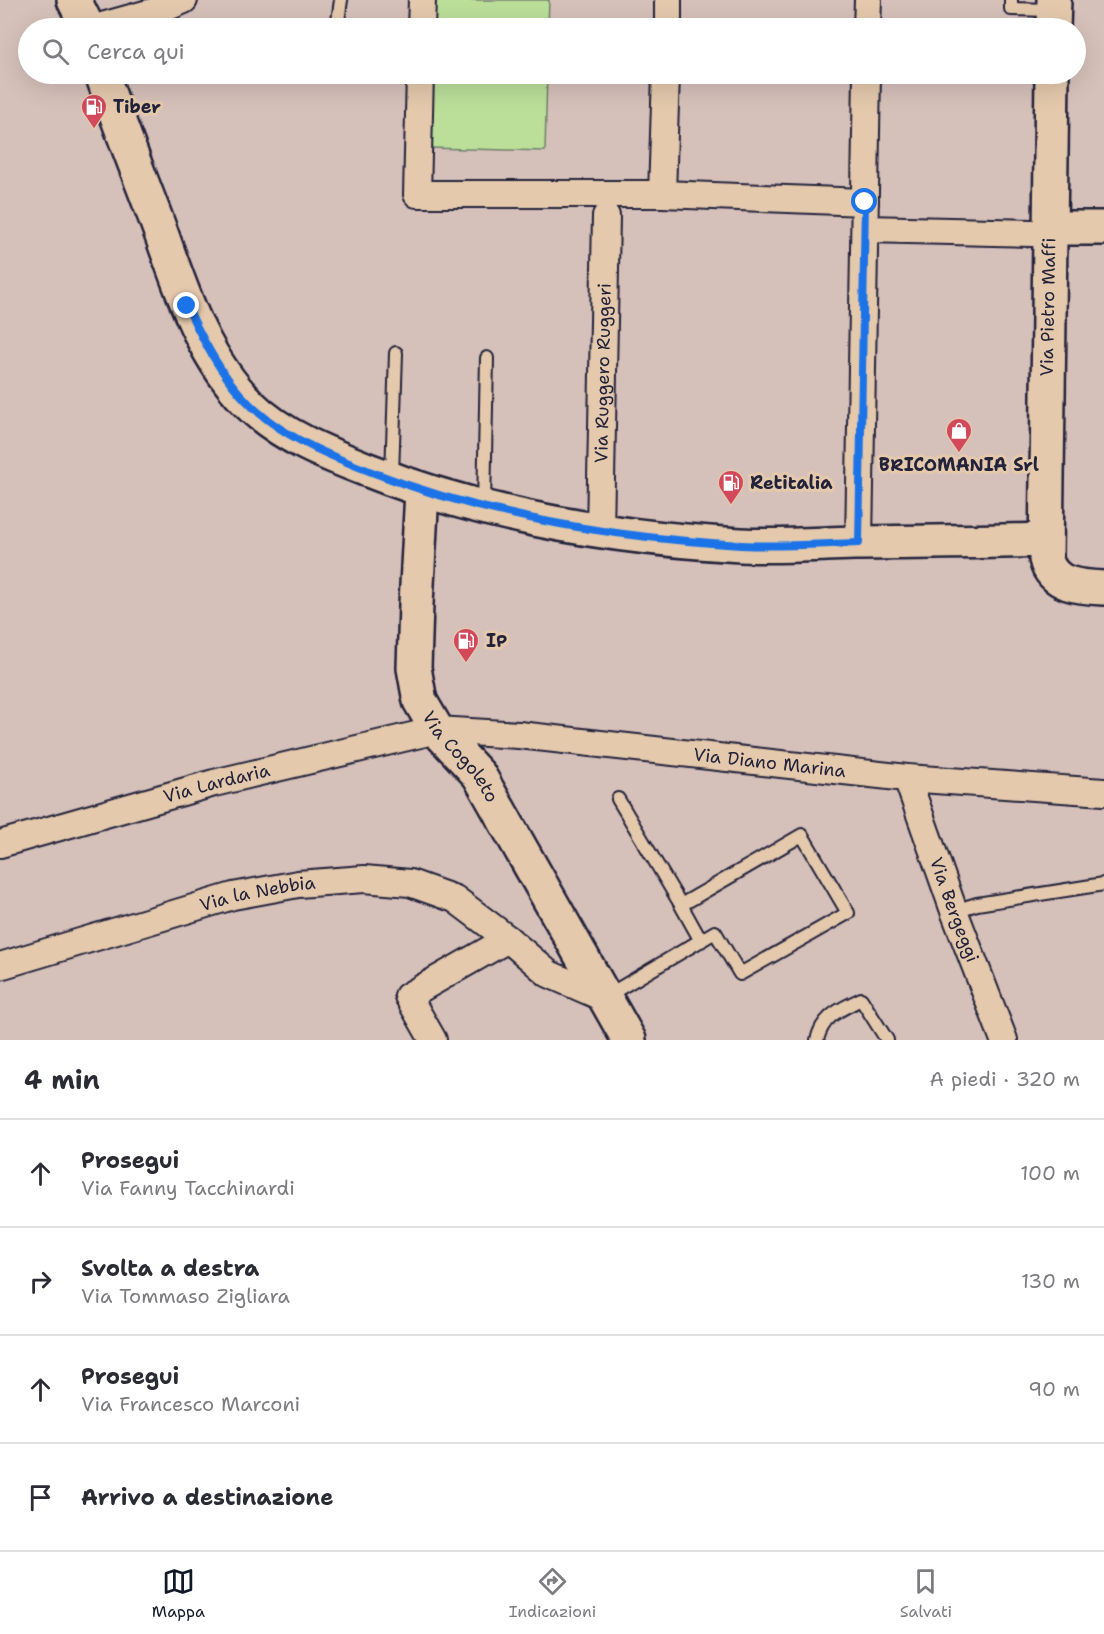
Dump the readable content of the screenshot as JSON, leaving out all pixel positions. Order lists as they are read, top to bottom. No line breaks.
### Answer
{"streets":{"street":["Via Pietro Maffi","Via Ruggero Ruggeri","Via Cogoleto","Via Diano Marina","Via Lardaria","Via la Nebbia","Via Bergeggi"]},"crossings":[["Via Cogoleto","Via Diano Marina"],["Via Cogoleto","Via Lardaria"],["Via Diano Marina","Via Lardaria"],["Via Diano Marina","Via Bergeggi"]],"places":{"fuel station":["Tiber","Retitalia","IP"],"shop":["BRICOMANIA Srl"]},"page":{"search":"Cerca qui","heading":["4 min","A piedi · 320 m"],"list":[["Prosegui","Via Fanny Tacchinardi","100 m"],["Svolta a destra","Via Tommaso Zigliara","130 m"],["Prosegui","Via Francesco Marconi","90 m"],"Arrivo a destinazione"],"nav":["Mappa","Indicazioni","Salvati"]}}
